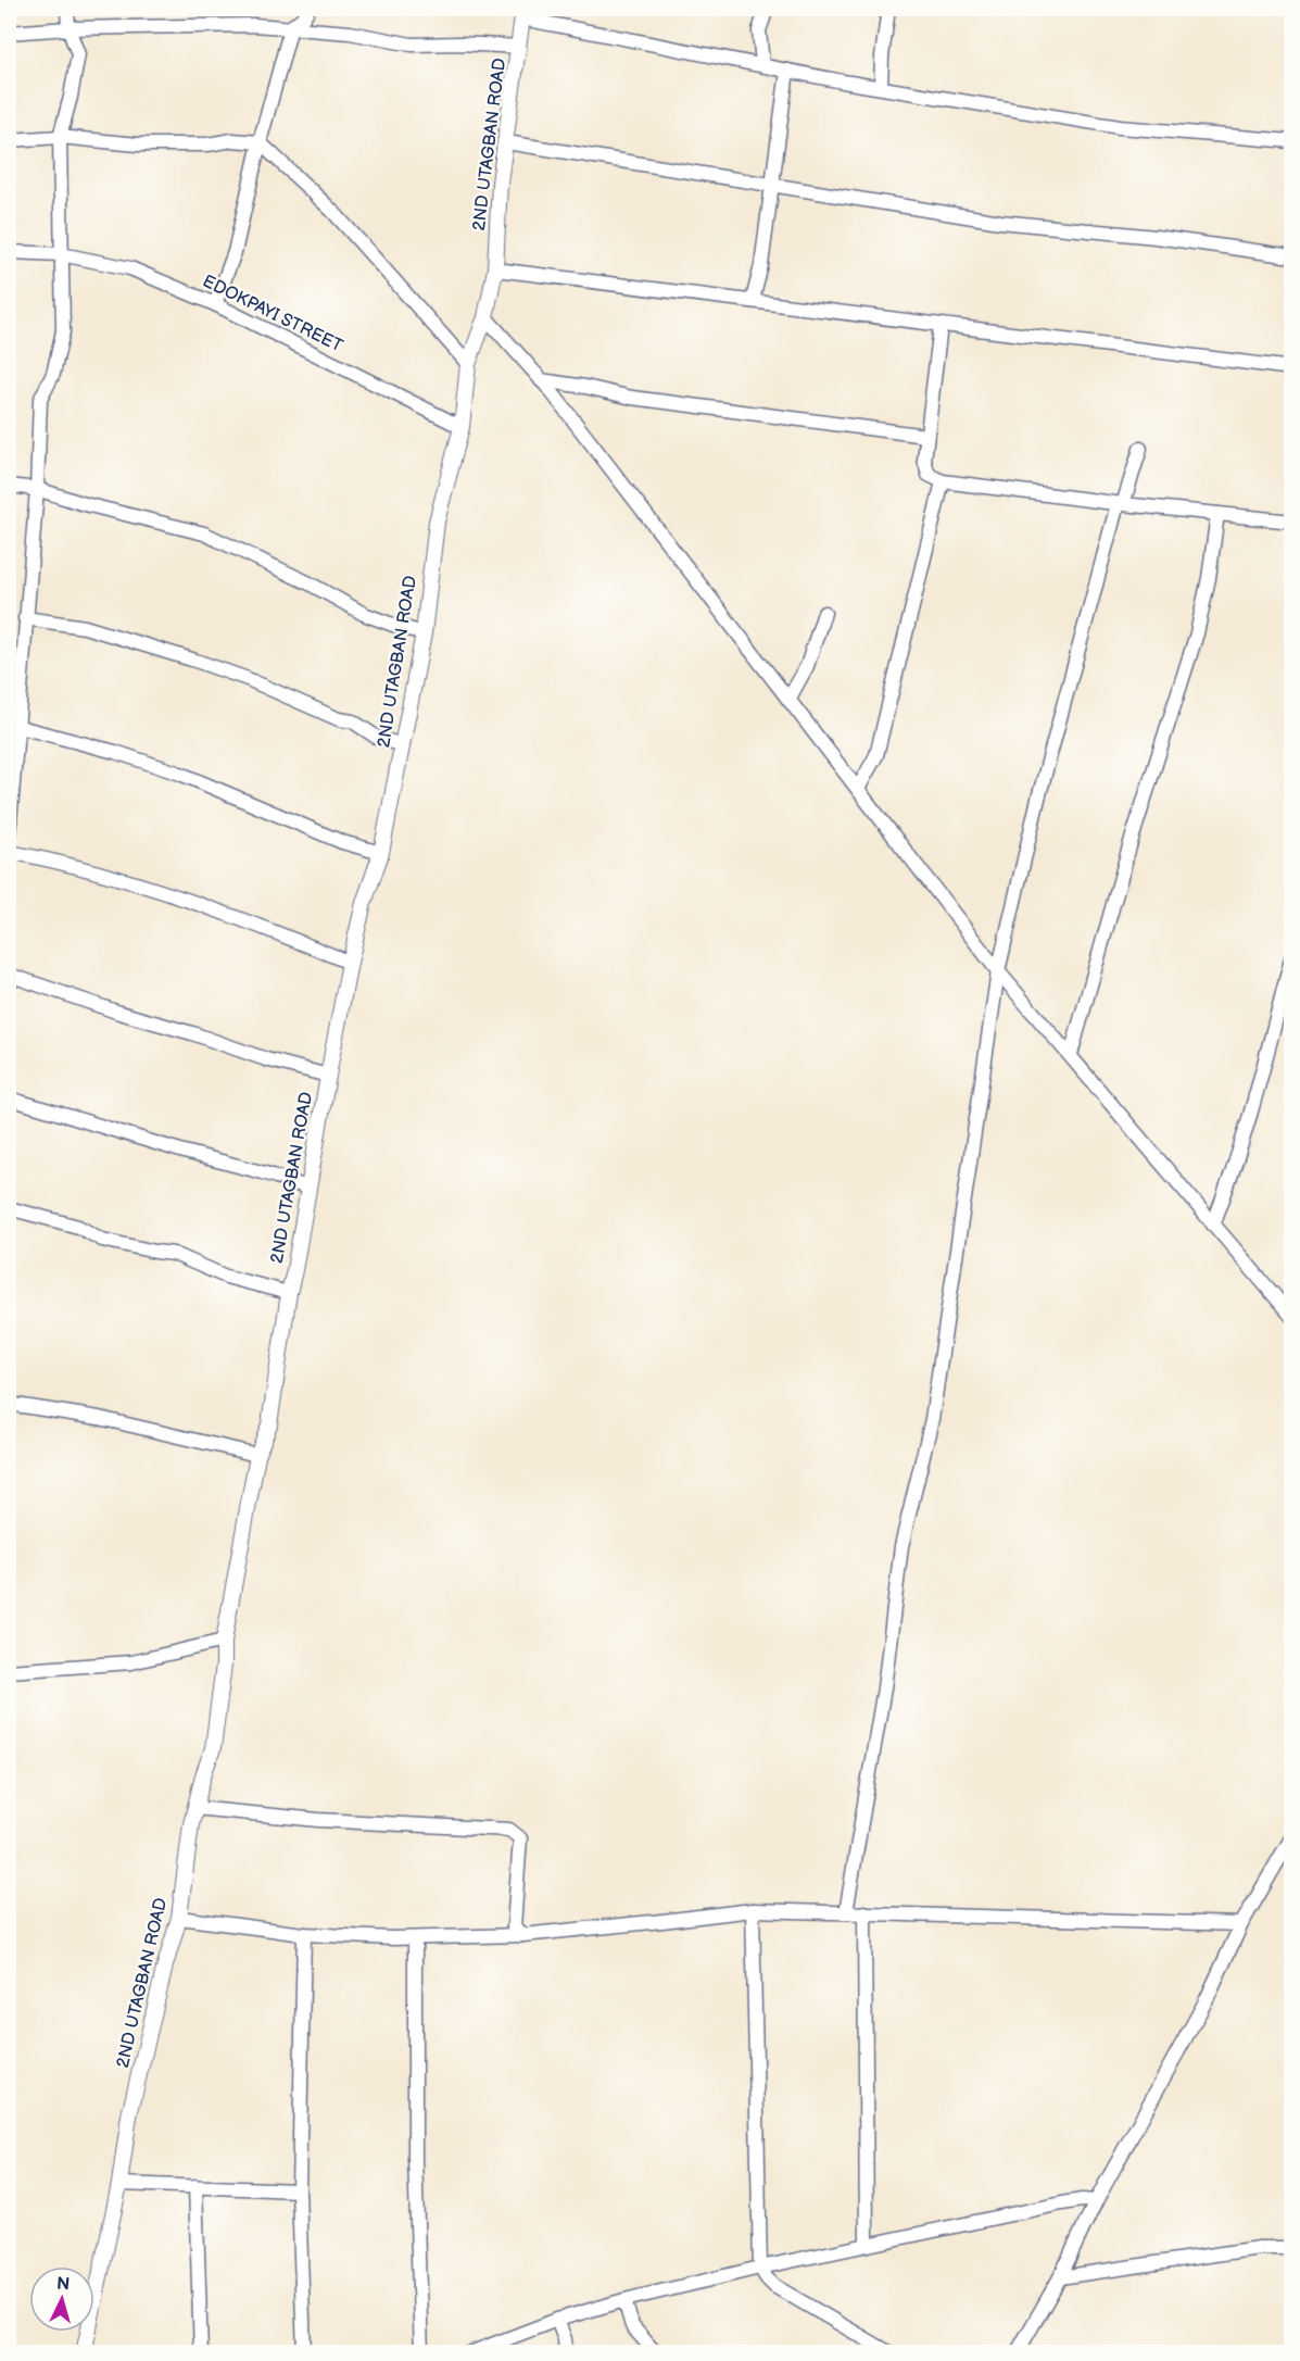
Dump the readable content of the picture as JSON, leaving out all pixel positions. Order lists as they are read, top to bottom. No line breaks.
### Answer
{"streets":{"street":["2ND UTAGBAN ROAD","EDOKPAYI STREET"]},"crossings":[["2ND UTAGBAN ROAD","EDOKPAYI STREET"]],"north":"top"}
